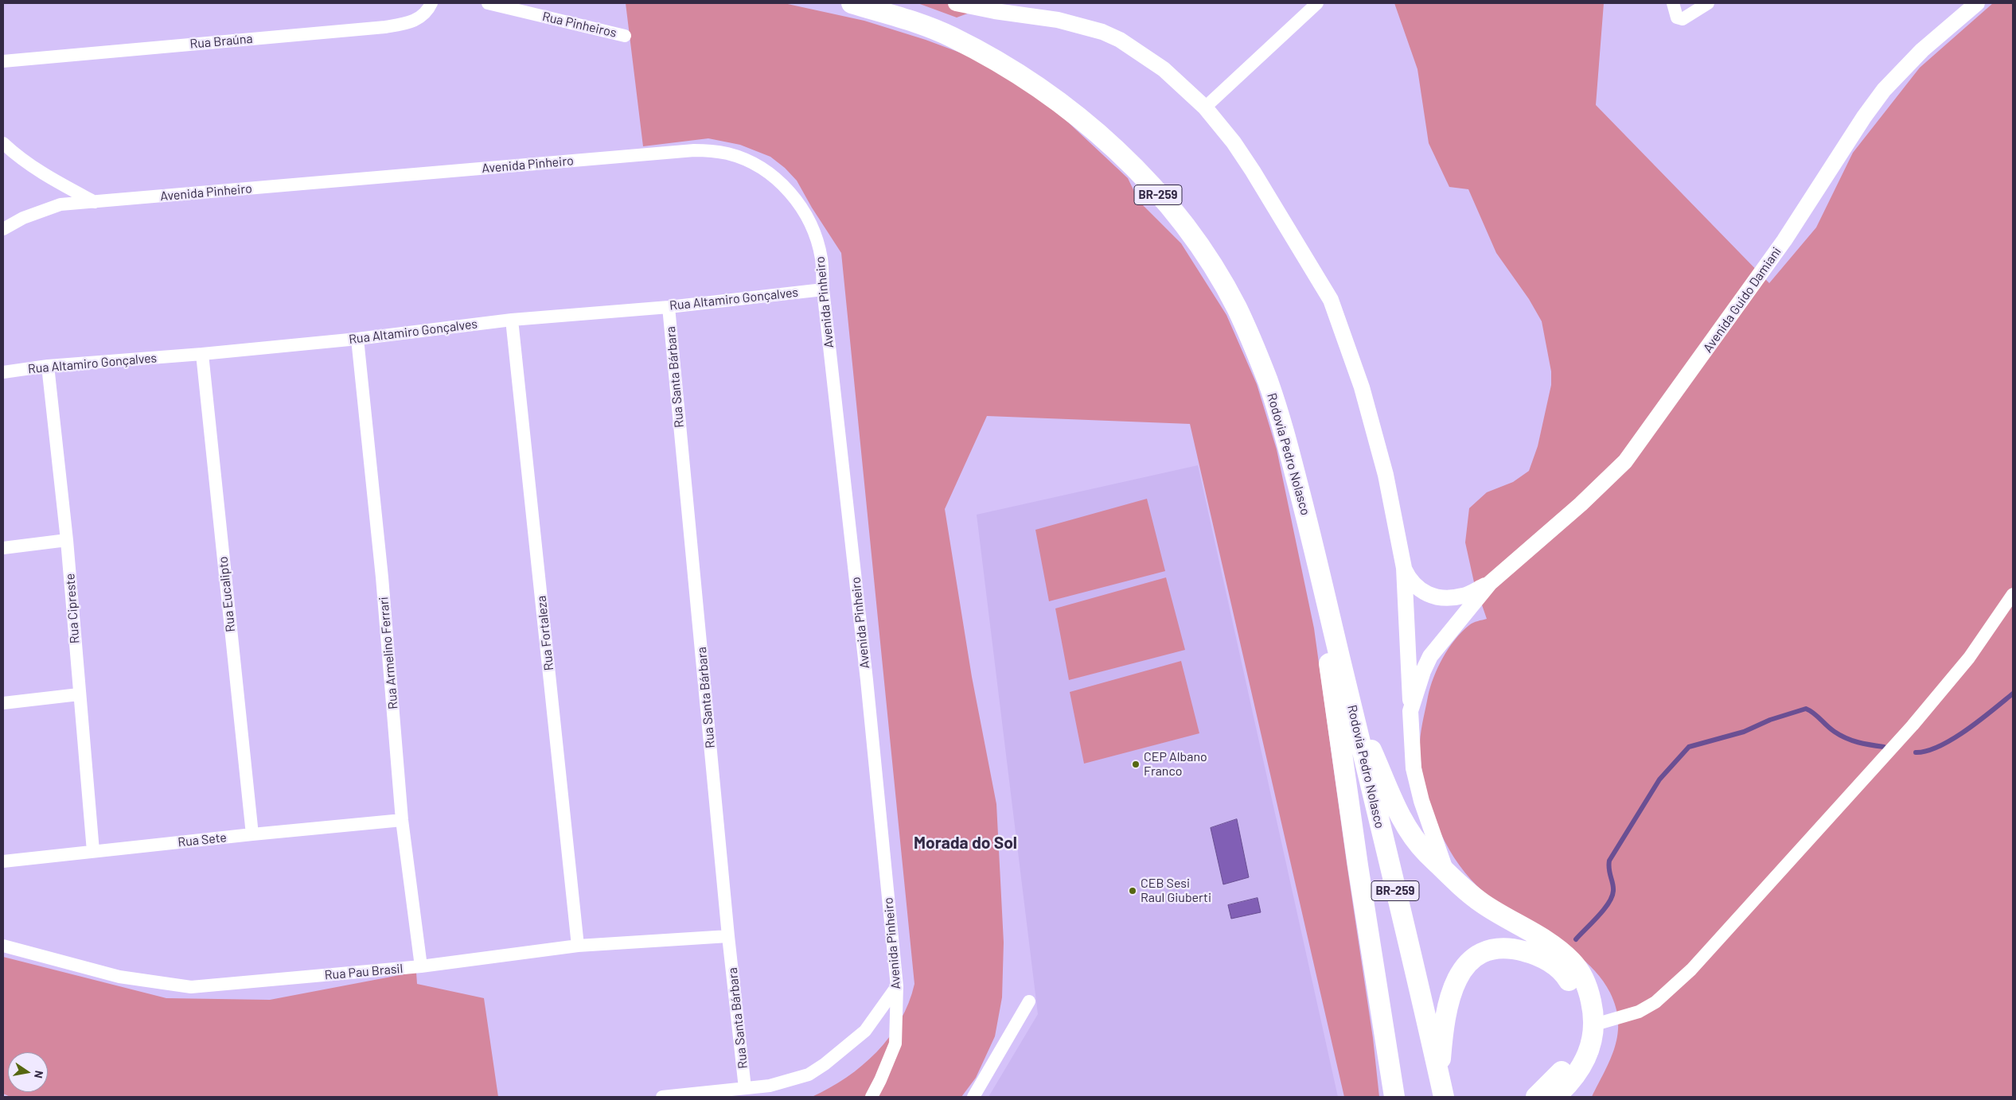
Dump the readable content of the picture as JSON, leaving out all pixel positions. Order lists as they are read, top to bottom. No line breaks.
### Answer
{"streets":{"highway":["BR-259","Rodovia Pedro Nolasco"],"street":["Rua Pinheiros","Rua Braúna","Avenida Pinheiro","Rua Altamiro Gonçalves","Avenida Guido Damiani","Rua Santa Bárbara","Rua Eucalipto","Rua Cipreste","Rua Fortaleza","Rua Armelino Ferrari","Rua Sete","Rua Pau Brasil"]},"crossings":[["Avenida Pinheiro","Rua Altamiro Gonçalves"],["Rua Altamiro Gonçalves","Rua Santa Bárbara"],["Rua Altamiro Gonçalves","Rua Eucalipto"],["Rua Altamiro Gonçalves","Rua Cipreste"],["Rua Altamiro Gonçalves","Rua Fortaleza"],["Rua Altamiro Gonçalves","Rua Armelino Ferrari"],["Rua Santa Bárbara","Rua Pau Brasil"],["Rua Eucalipto","Rua Sete"],["Rua Cipreste","Rua Sete"],["Rua Fortaleza","Rua Pau Brasil"],["Rua Armelino Ferrari","Rua Sete"],["Rua Armelino Ferrari","Rua Pau Brasil"]],"districts":["Morada do Sol"],"places":["CEP Albano Franco","CEB Sesi Raul Giuberti"],"north":"right"}
